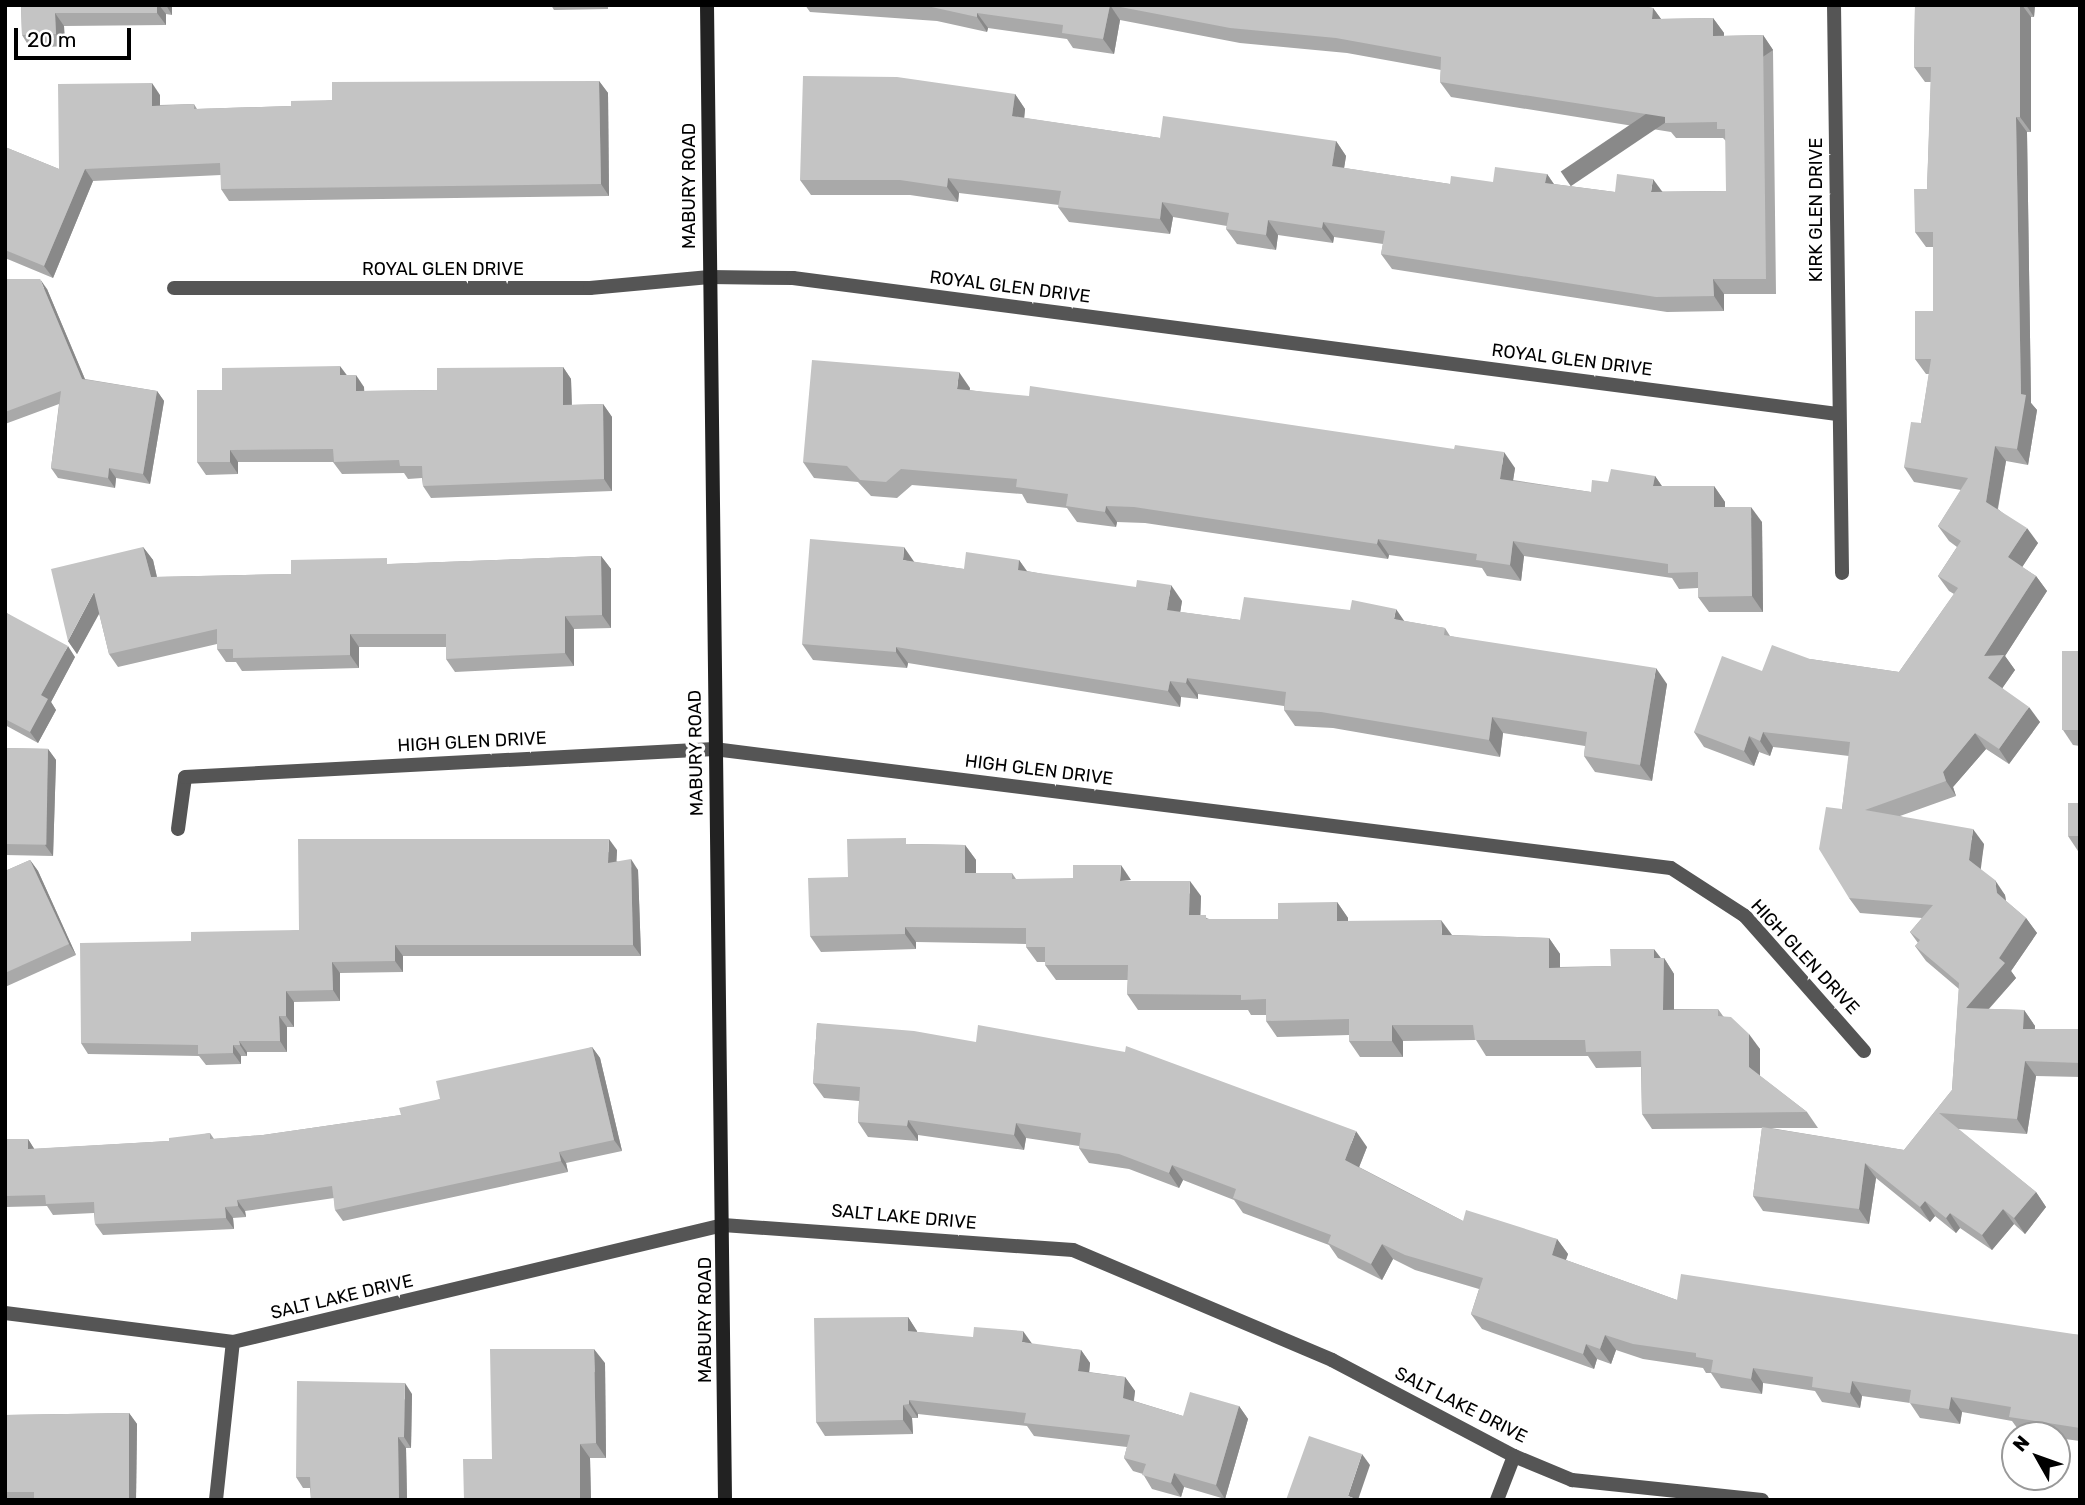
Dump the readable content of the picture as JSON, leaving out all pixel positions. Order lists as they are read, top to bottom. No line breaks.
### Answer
{"streets":{"main road":["MABURY ROAD"],"street":["KIRK GLEN DRIVE","ROYAL GLEN DRIVE","HIGH GLEN DRIVE","SALT LAKE DRIVE"]},"crossings":[["MABURY ROAD","ROYAL GLEN DRIVE"],["MABURY ROAD","HIGH GLEN DRIVE"],["MABURY ROAD","SALT LAKE DRIVE"],["KIRK GLEN DRIVE","ROYAL GLEN DRIVE"]],"scale_bar":"20 m","north":"top left"}
